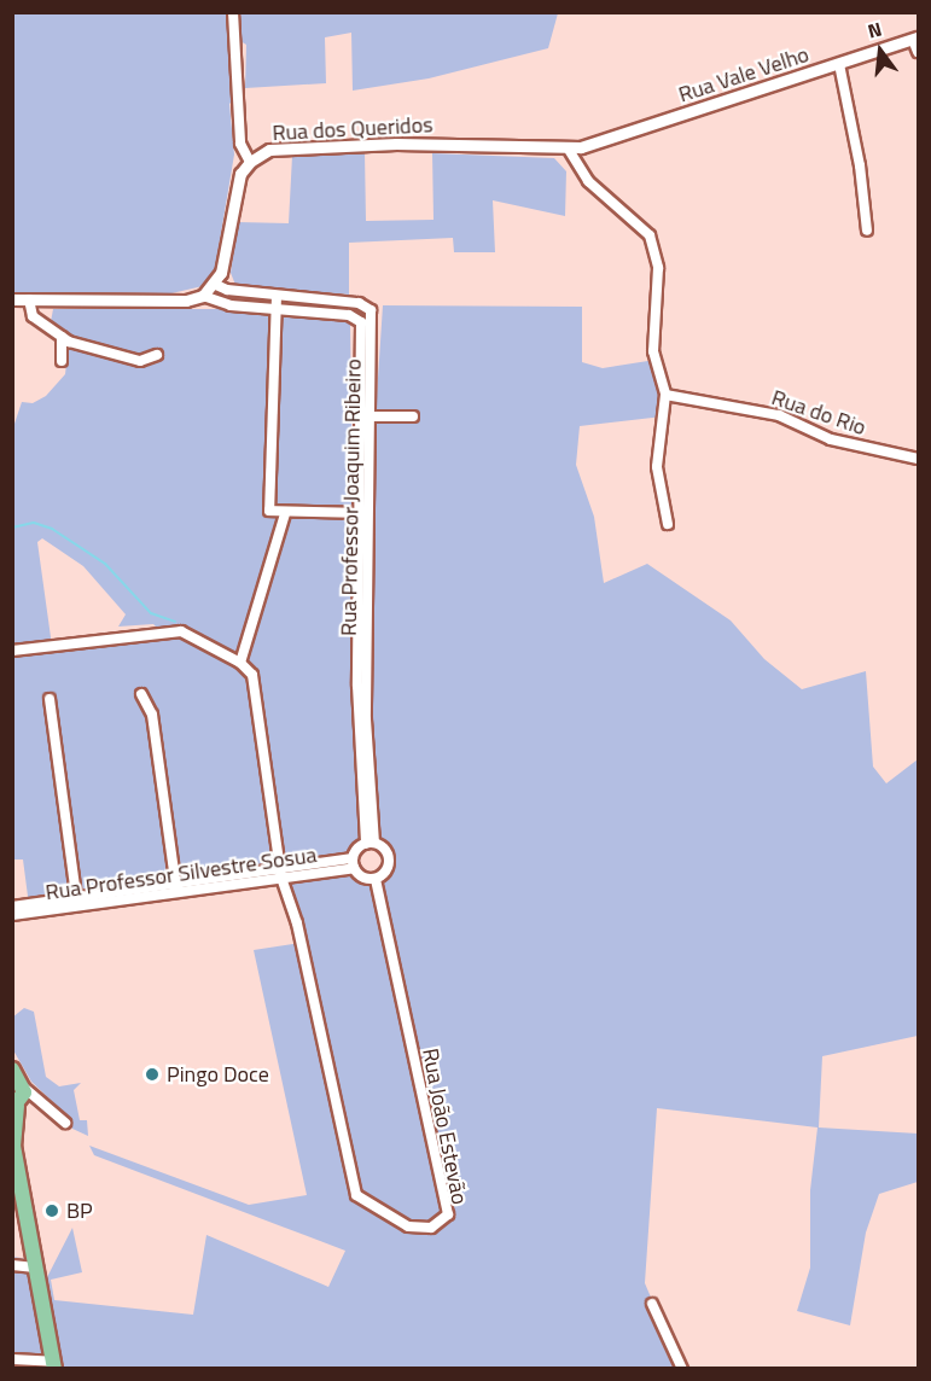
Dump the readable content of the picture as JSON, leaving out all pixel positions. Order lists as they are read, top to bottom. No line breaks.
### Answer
{"streets":{"street":["Rua Vale Velho","Rua dos Queridos","Rua do Rio","Rua Professor Joaquim Ribeiro","Rua Professor Silvestre Sosua","Rua João Estevão"]},"crossings":[["Rua Vale Velho","Rua dos Queridos"],["Rua dos Queridos","Rua Professor Joaquim Ribeiro"],["Rua Professor Joaquim Ribeiro","Rua Professor Silvestre Sosua"],["Rua Professor Joaquim Ribeiro","Rua João Estevão"],["Rua Professor Silvestre Sosua","Rua João Estevão"]],"places":["Pingo Doce","BP"],"north":"top"}
